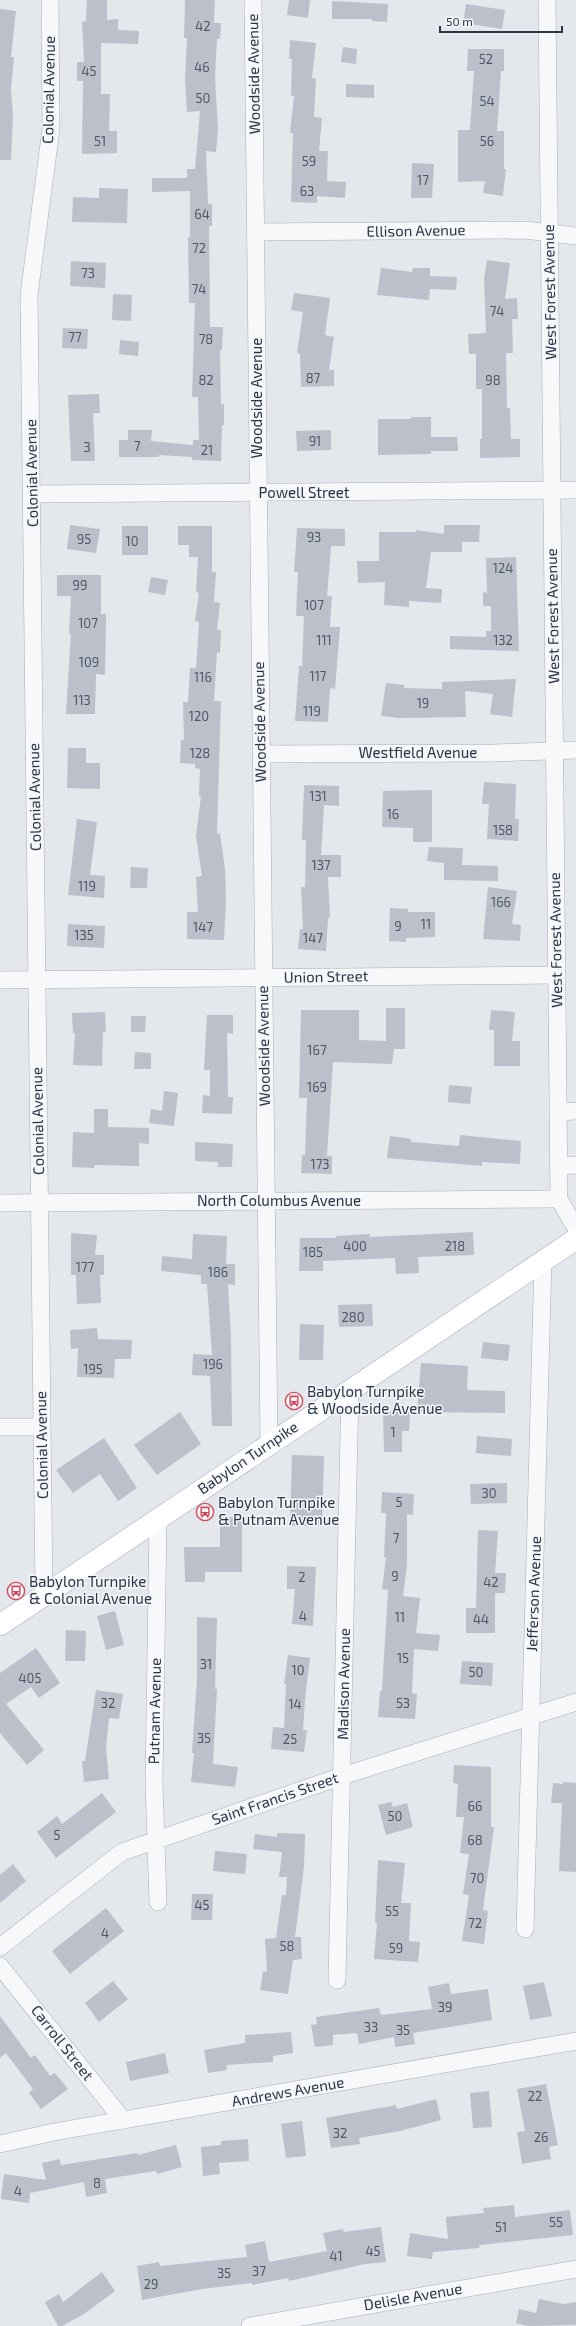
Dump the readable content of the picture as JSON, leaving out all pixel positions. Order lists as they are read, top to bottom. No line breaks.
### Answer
{"streets":{"main road":["Babylon Turnpike"],"street":["Woodside Avenue","Colonial Avenue","Ellison Avenue","West Forest Avenue","Powell Street","Westfield Avenue","Union Street","North Columbus Avenue","Jefferson Avenue","Madison Avenue","Putnam Avenue","Saint Francis Street","Carroll Street","Andrews Avenue","Delisle Avenue"]},"crossings":[["Woodside Avenue","Ellison Avenue"],["Woodside Avenue","Powell Street"],["Woodside Avenue","Westfield Avenue"],["Woodside Avenue","Union Street"],["Woodside Avenue","North Columbus Avenue"],["Woodside Avenue","Babylon Turnpike"],["Colonial Avenue","Powell Street"],["Colonial Avenue","Union Street"],["Colonial Avenue","North Columbus Avenue"],["Colonial Avenue","Babylon Turnpike"],["Ellison Avenue","West Forest Avenue"],["West Forest Avenue","Powell Street"],["West Forest Avenue","Westfield Avenue"],["West Forest Avenue","Union Street"],["West Forest Avenue","North Columbus Avenue"],["Babylon Turnpike","Jefferson Avenue"],["Babylon Turnpike","Madison Avenue"],["Babylon Turnpike","Putnam Avenue"],["Jefferson Avenue","Saint Francis Street"],["Madison Avenue","Saint Francis Street"],["Putnam Avenue","Saint Francis Street"],["Carroll Street","Andrews Avenue"]],"places":{"bus stop":["Babylon Turnpike & Woodside Avenue","Babylon Turnpike & Putnam Avenue","Babylon Turnpike & Colonial Avenue"]},"house_numbers":["42","52","46","45","50","54","51","56","59","17","63","64","72","73","74","74","77","78","87","82","98","91","7","3","21","93","95","10","124","99","107","107","111","132","109","117","116","113","19","119","120","128","131","16","158","137","119","166","11","9","147","135","147","167","169","173","400","218","185","177","186","280","196","195","1","30","5","7","9","2","42","4","11","44","15","31","10","50","405","32","53","14","35","25","66","50","5","68","70","45","55","72","4","58","59","39","33","35","22","32","26","8","4","55","51","45","41","37","35","29"],"scale_bar":"50 m"}
